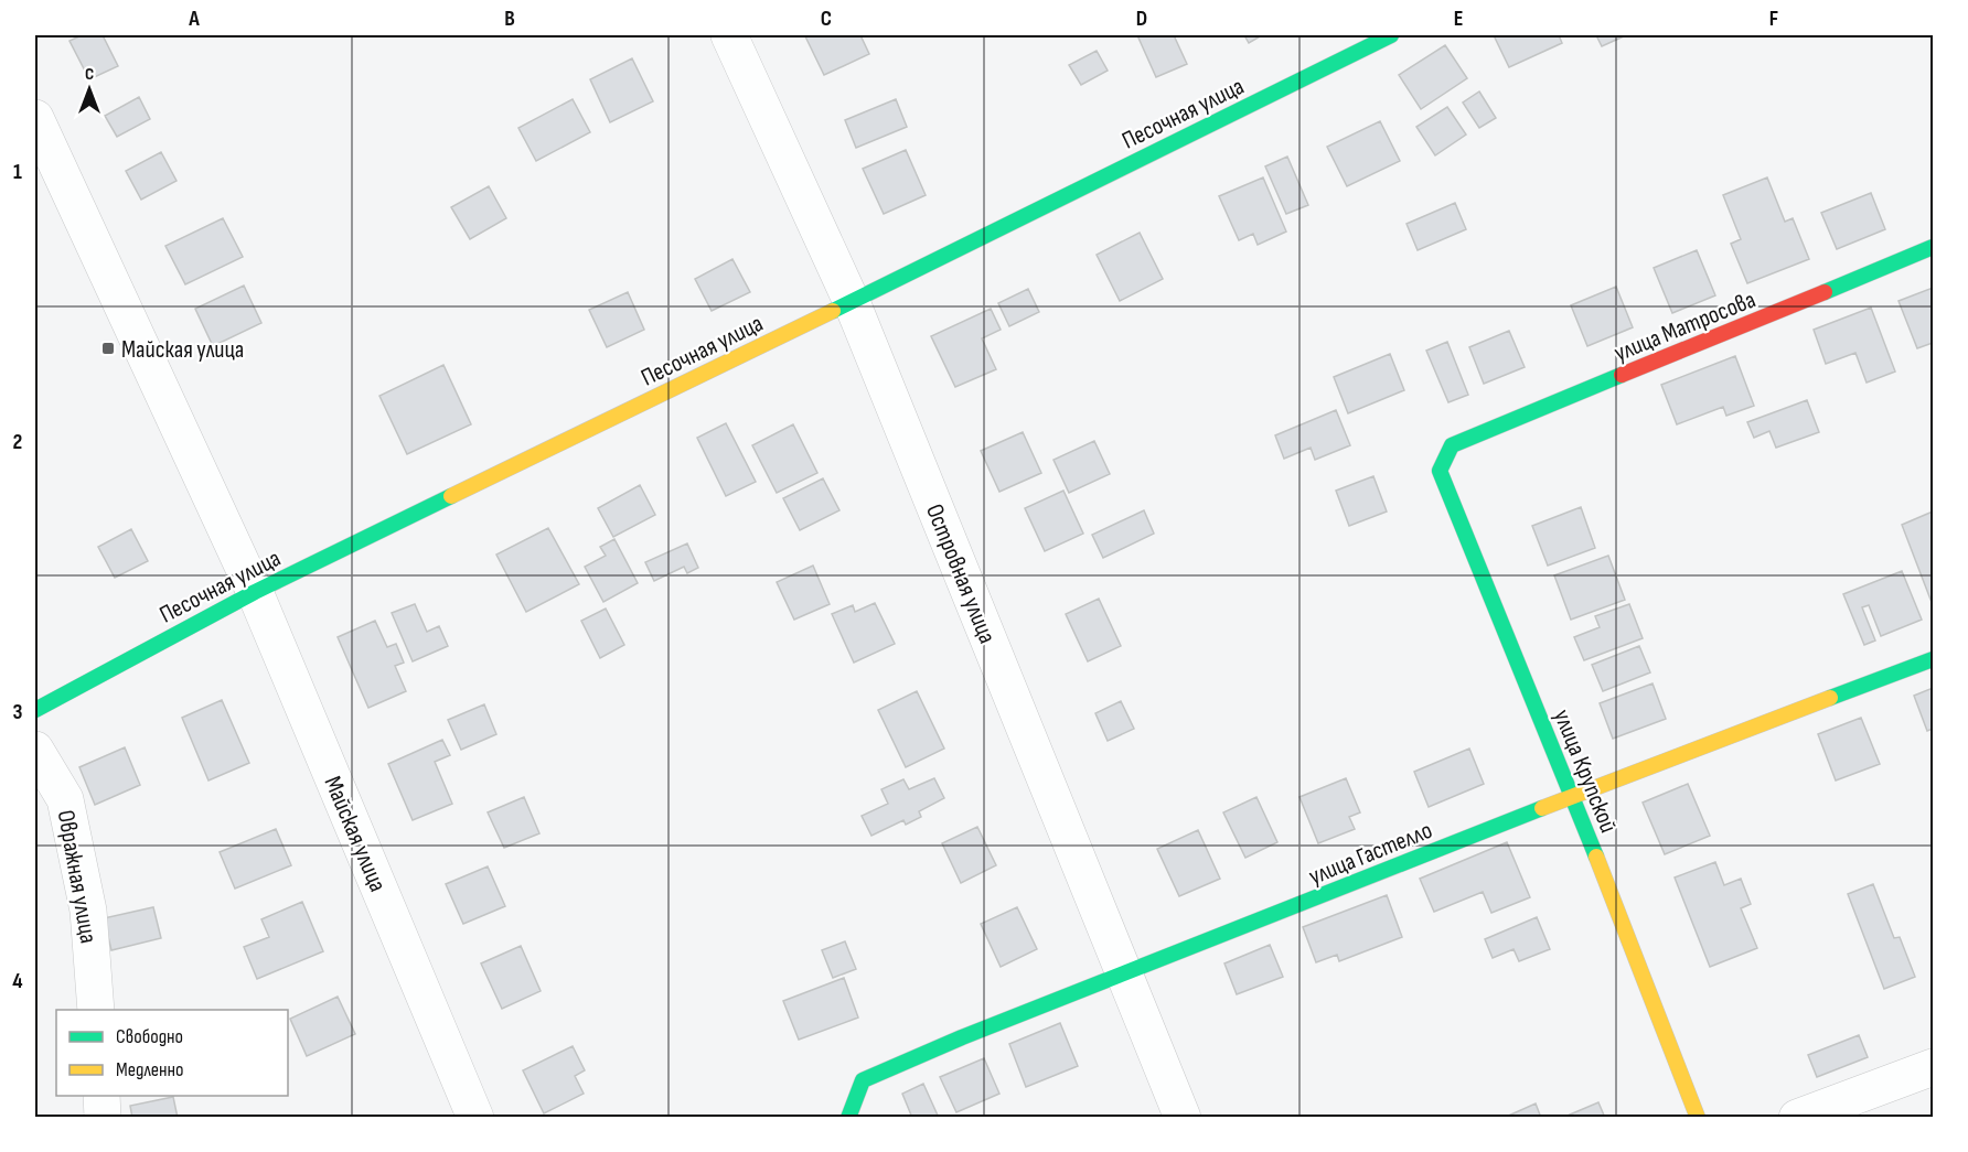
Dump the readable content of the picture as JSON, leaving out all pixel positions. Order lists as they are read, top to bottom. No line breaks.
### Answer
{"streets":{"street":["Песочная улица","улица Матросова","Островная улица","улица Крупской","Майская улица","улица Гастелло","Овражная улица"]},"crossings":[["Песочная улица","Островная улица"],["Песочная улица","Майская улица"],["улица Матросова","улица Крупской"],["Островная улица","улица Гастелло"],["улица Крупской","улица Гастелло"]],"places":{"transit":["Майская улица"]},"legend":["Свободно","Медленно"],"north":"top","grid":{"columns":["A","B","C","D","E","F"],"rows":["1","2","3","4"]}}
